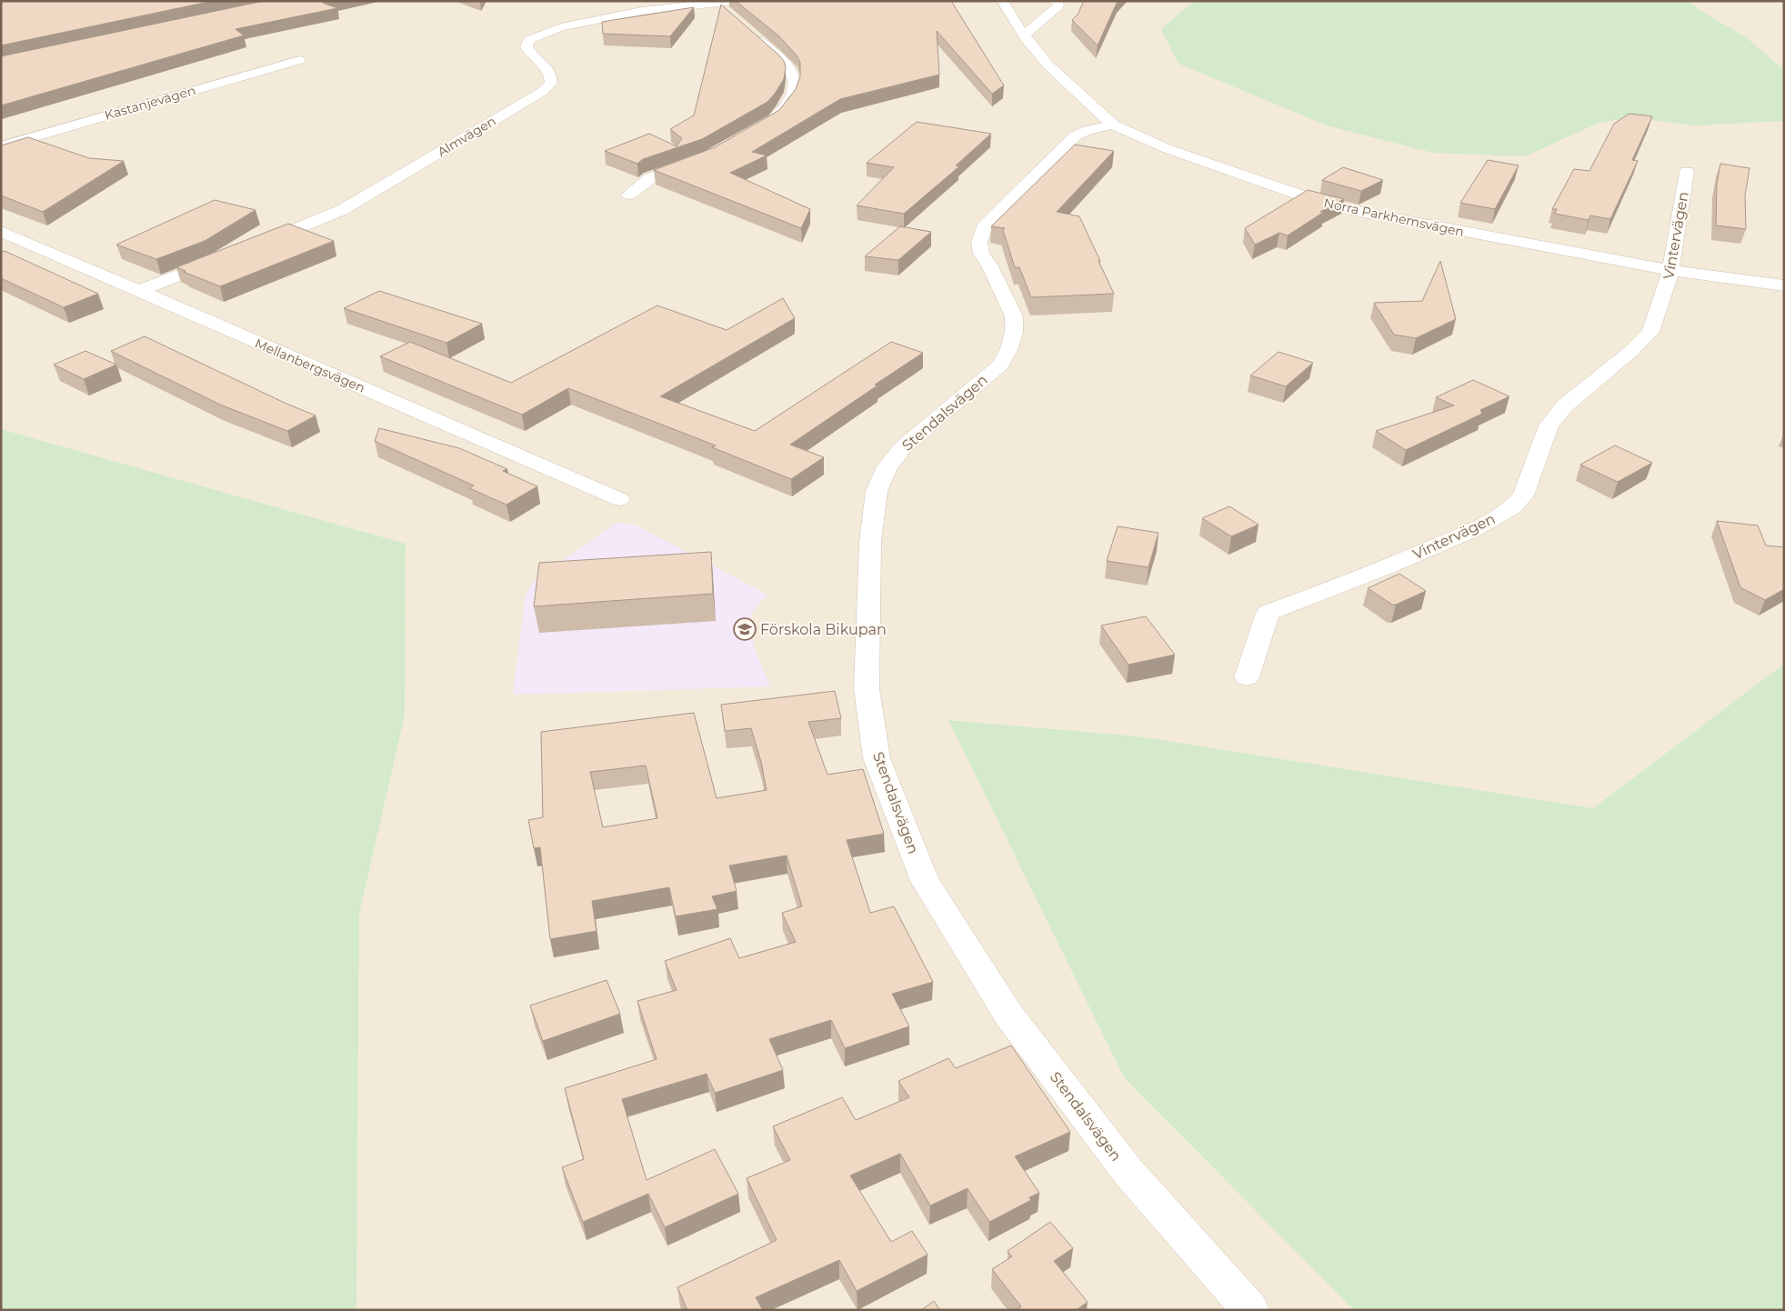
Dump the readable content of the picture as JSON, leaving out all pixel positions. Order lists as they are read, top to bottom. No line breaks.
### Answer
{"streets":{"street":["Kastanjevägen","Almvägen","Norra Parkhemsvägen","Vintervägen","Mellanbergsvägen","Stendalsvägen"]},"crossings":[["Norra Parkhemsvägen","Vintervägen"],["Norra Parkhemsvägen","Stendalsvägen"]],"places":{"school or university":["Förskola Bikupan"]}}
